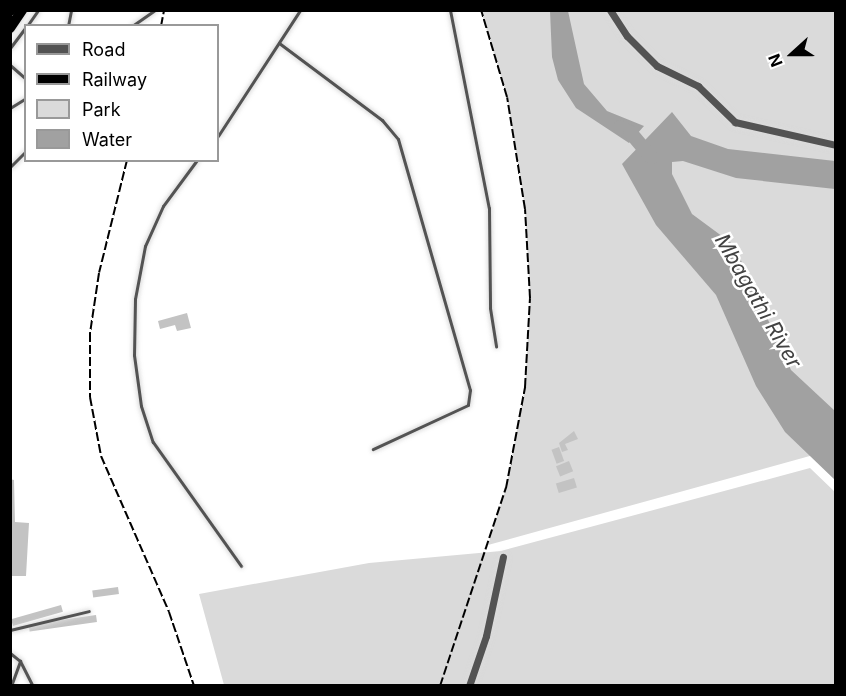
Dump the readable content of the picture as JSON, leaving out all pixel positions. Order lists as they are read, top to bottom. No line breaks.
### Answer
{"water":["Mbagathi River"],"legend":["Road","Railway","Park","Water"],"north":"left"}
